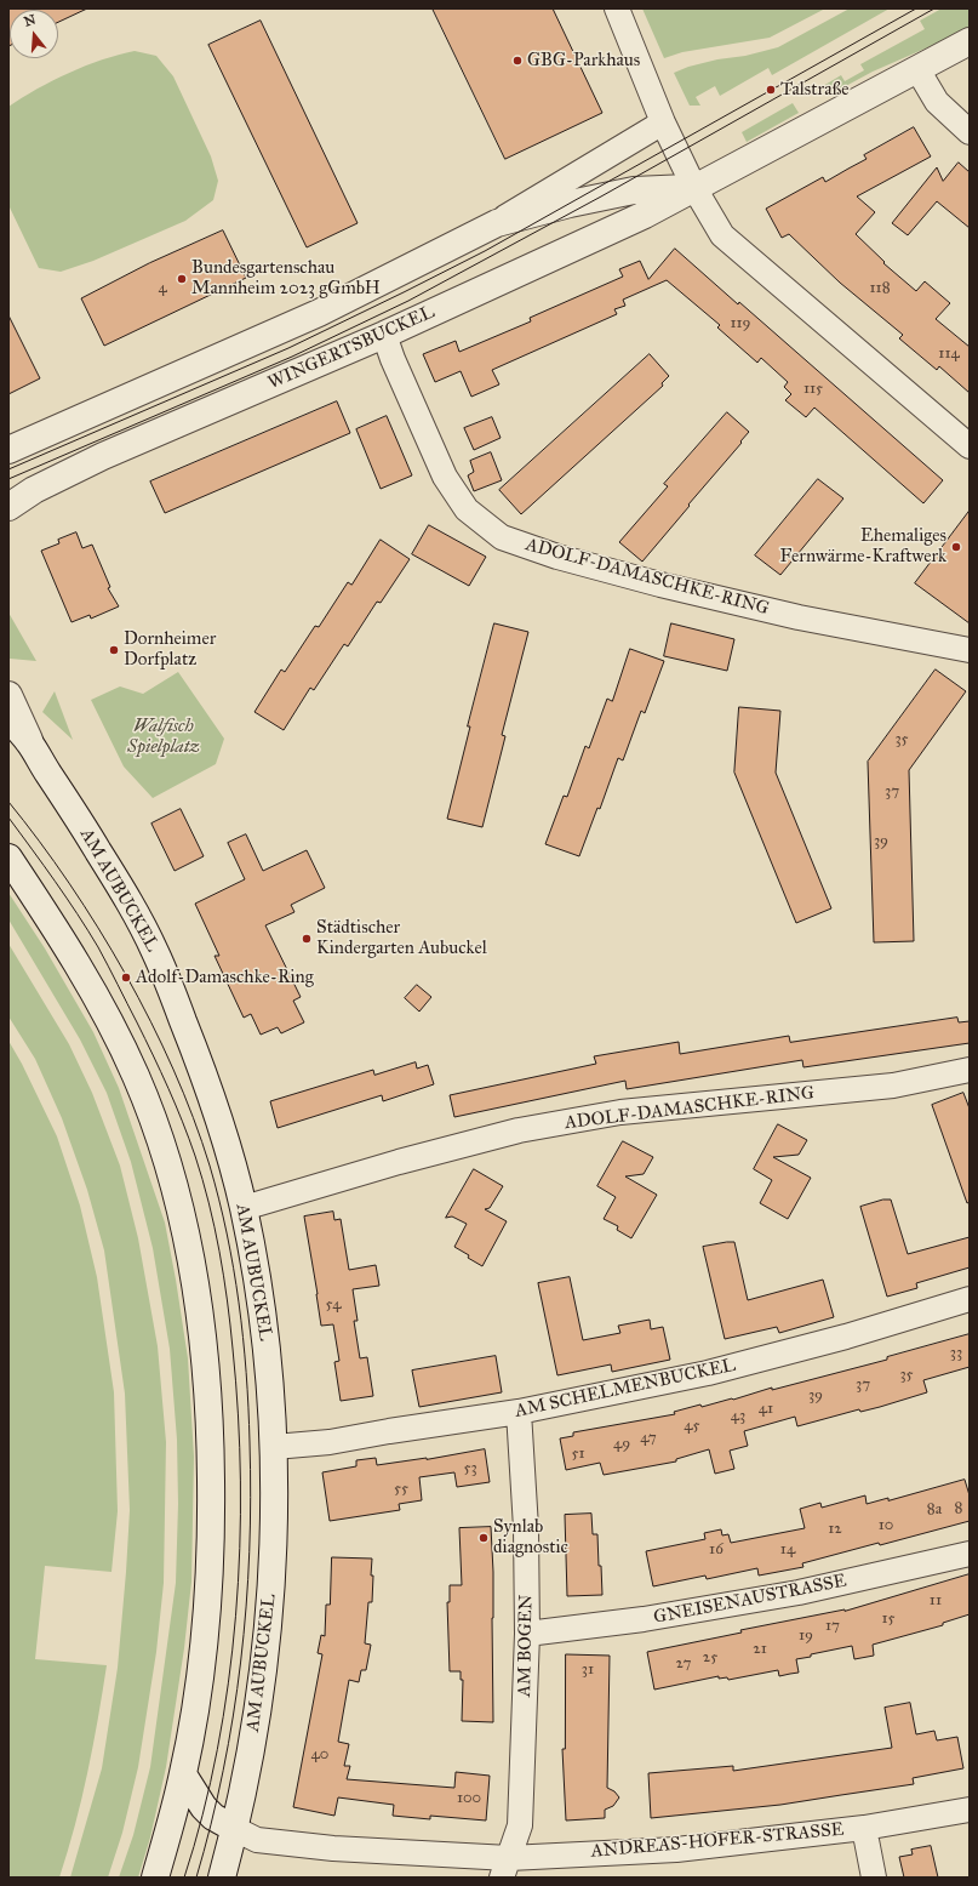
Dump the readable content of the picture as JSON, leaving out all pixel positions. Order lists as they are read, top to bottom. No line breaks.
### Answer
{"streets":{"main road":["WINGERTSBUCKEL","AM AUBUCKEL"],"street":["ADOLF-DAMASCHKE-RING","AM SCHELMENBUCKEL","GNEISENAUSTRASSE","AM BOGEN","ANDREAS-HOFER-STRASSE"]},"crossings":[["WINGERTSBUCKEL","ADOLF-DAMASCHKE-RING"],["ADOLF-DAMASCHKE-RING","AM AUBUCKEL"],["AM AUBUCKEL","AM SCHELMENBUCKEL"],["AM AUBUCKEL","ANDREAS-HOFER-STRASSE"],["AM SCHELMENBUCKEL","AM BOGEN"],["GNEISENAUSTRASSE","AM BOGEN"],["AM BOGEN","ANDREAS-HOFER-STRASSE"]],"parks":["Walfisch Spielplatz"],"places":["GBG-Parkhaus","Talstraße","Bundesgartenschau Mannheim 2023 gGmbH","Ehemaliges Fernwärme-Kraftwerk","Dornheimer Dorfplatz","Städtischer Kindergarten Aubuckel","Adolf-Damaschke-Ring","Synlab diagnostic"],"house_numbers":["4","118","119","114","115","35","37","39","54","33","35","37","39","41","43","45","47","49","51","53","55","8","8a","10","12","16","14","11","15","17","19","21","25","27","31","40","100"],"north":"top"}
